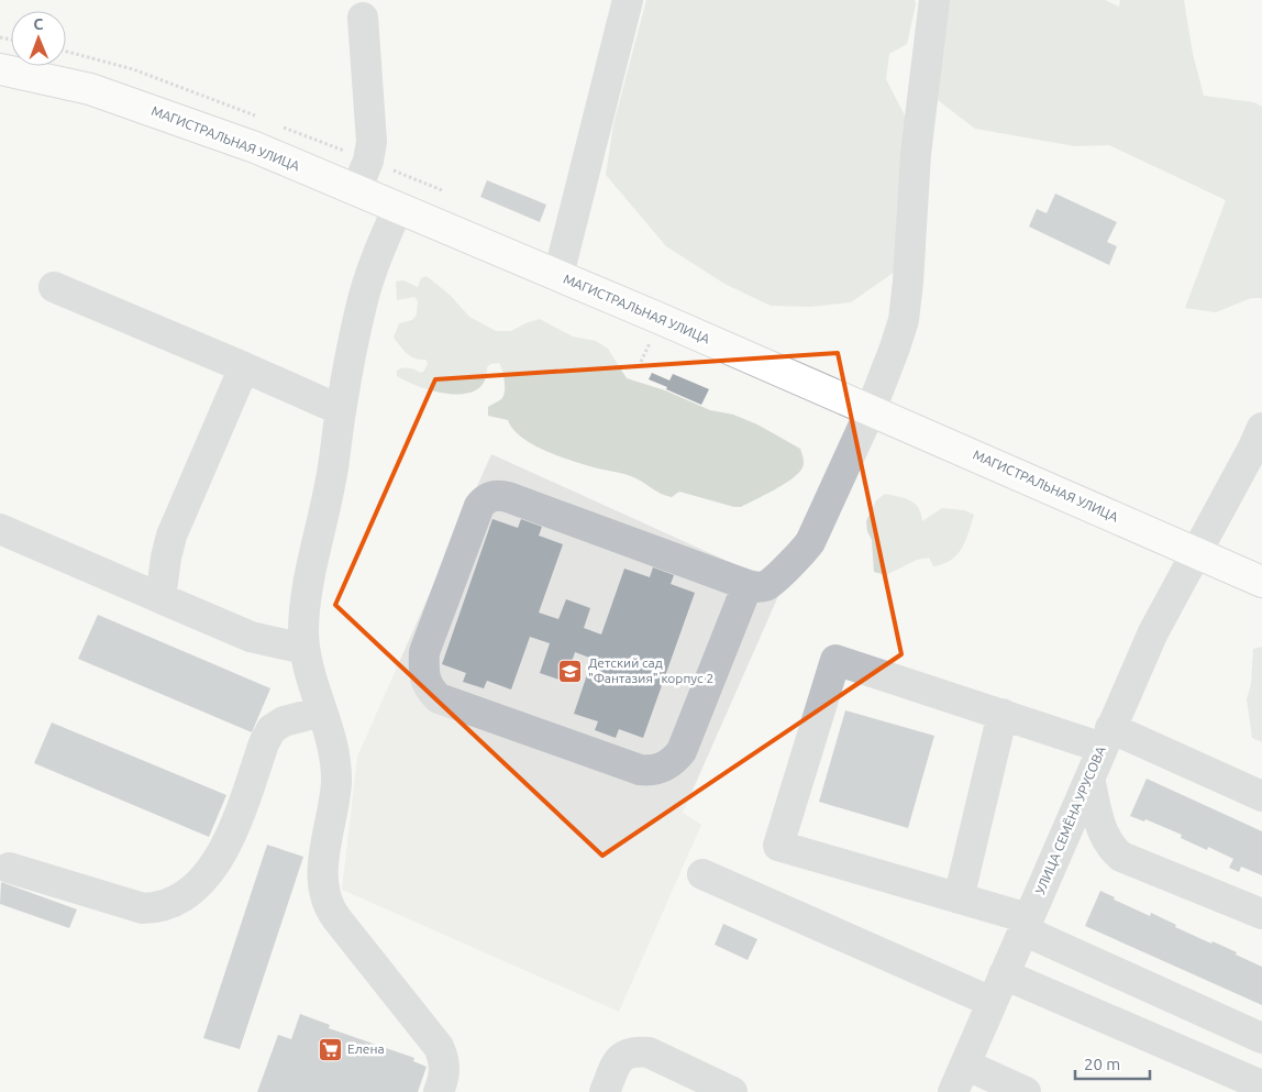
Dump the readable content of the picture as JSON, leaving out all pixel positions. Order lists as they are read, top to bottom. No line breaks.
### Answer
{"streets":{"main road":["МАГИСТРАЛЬНАЯ УЛИЦА"],"street":["УЛИЦА СЕМЁНА УРУСОВА"]},"crossings":[["МАГИСТРАЛЬНАЯ УЛИЦА","УЛИЦА СЕМЁНА УРУСОВА"]],"places":{"school or university":["Детский сад \"Фантазия\" корпус 2"],"supermarket":["Елена"]},"scale_bar":"20 m","north":"top"}
